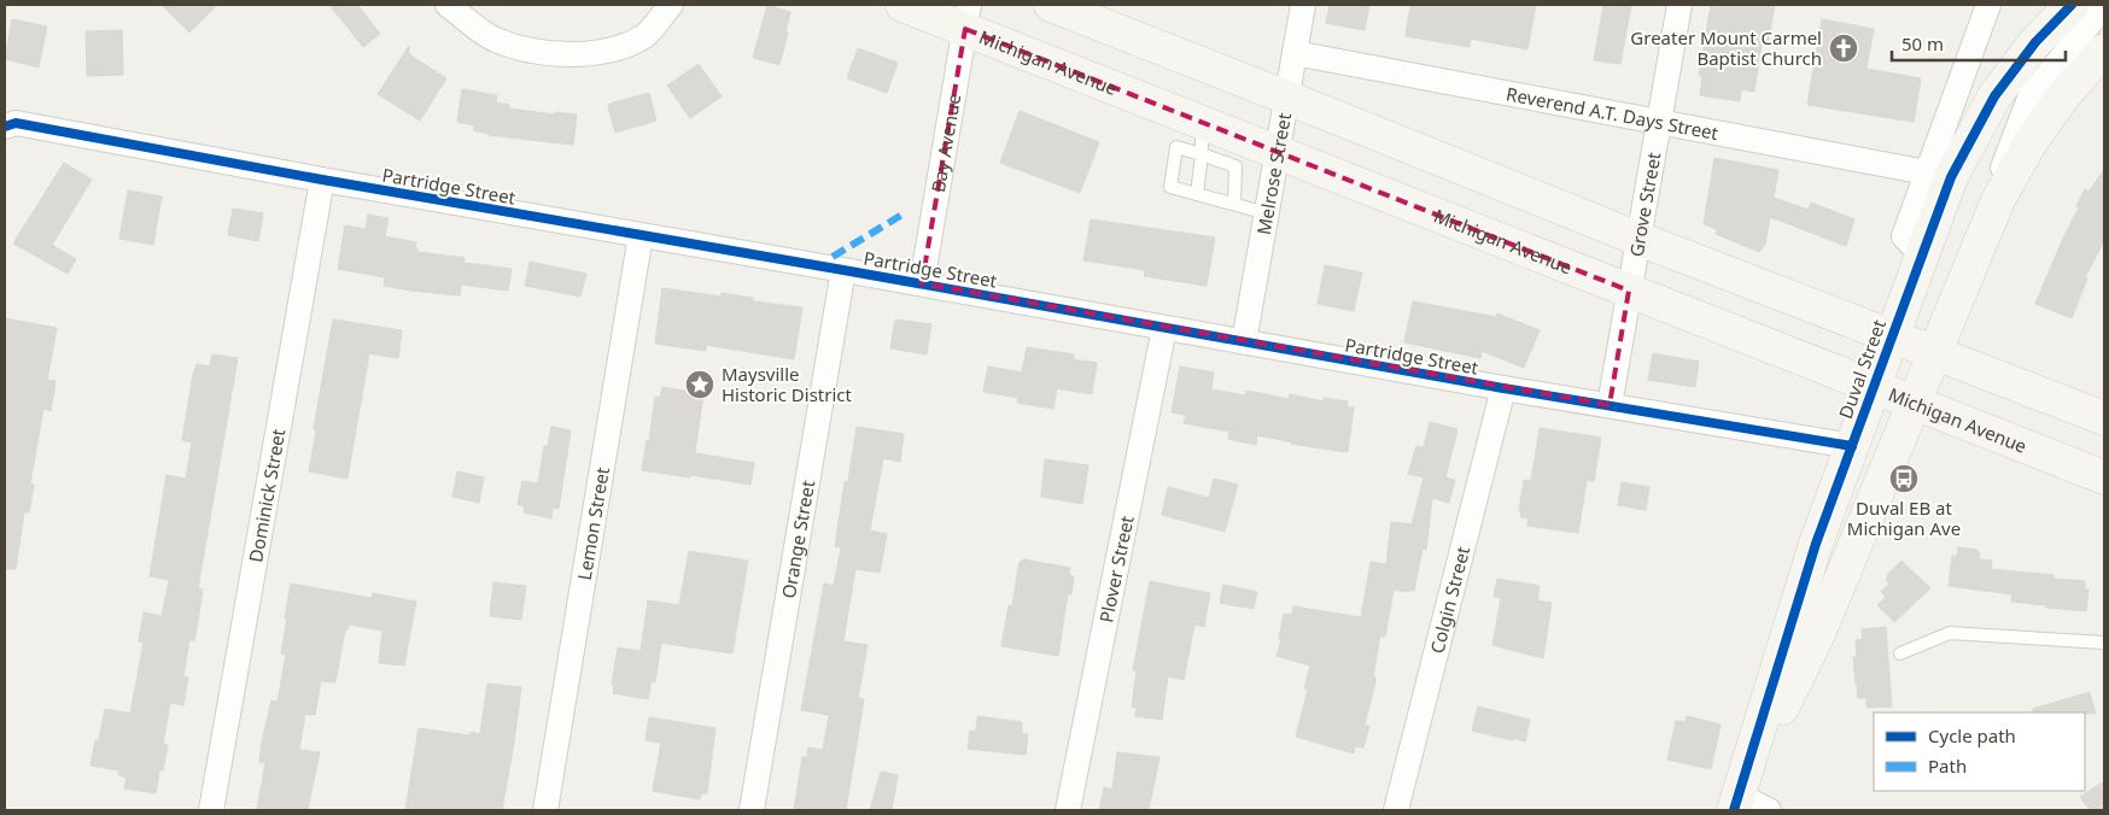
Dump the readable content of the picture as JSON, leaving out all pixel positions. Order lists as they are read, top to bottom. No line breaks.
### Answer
{"streets":{"main road":["Michigan Avenue","Duval Street"],"street":["Reverend A.T. Days Street","Bay Avenue","Melrose Street","Partridge Street","Grove Street","Dominick Street","Lemon Street","Orange Street","Plover Street","Colgin Street"]},"crossings":[["Michigan Avenue","Bay Avenue"],["Michigan Avenue","Melrose Street"],["Michigan Avenue","Grove Street"],["Michigan Avenue","Duval Street"],["Reverend A.T. Days Street","Melrose Street"],["Reverend A.T. Days Street","Grove Street"],["Bay Avenue","Partridge Street"],["Melrose Street","Partridge Street"],["Partridge Street","Grove Street"],["Partridge Street","Duval Street"],["Partridge Street","Dominick Street"],["Partridge Street","Lemon Street"],["Partridge Street","Orange Street"],["Partridge Street","Plover Street"],["Partridge Street","Colgin Street"]],"places":{"church":["Greater Mount Carmel Baptist Church"],"place":["Maysville Historic District"],"bus stop":["Duval EB at Michigan Ave"]},"legend":["Cycle path","Path"],"scale_bar":"50 m"}
